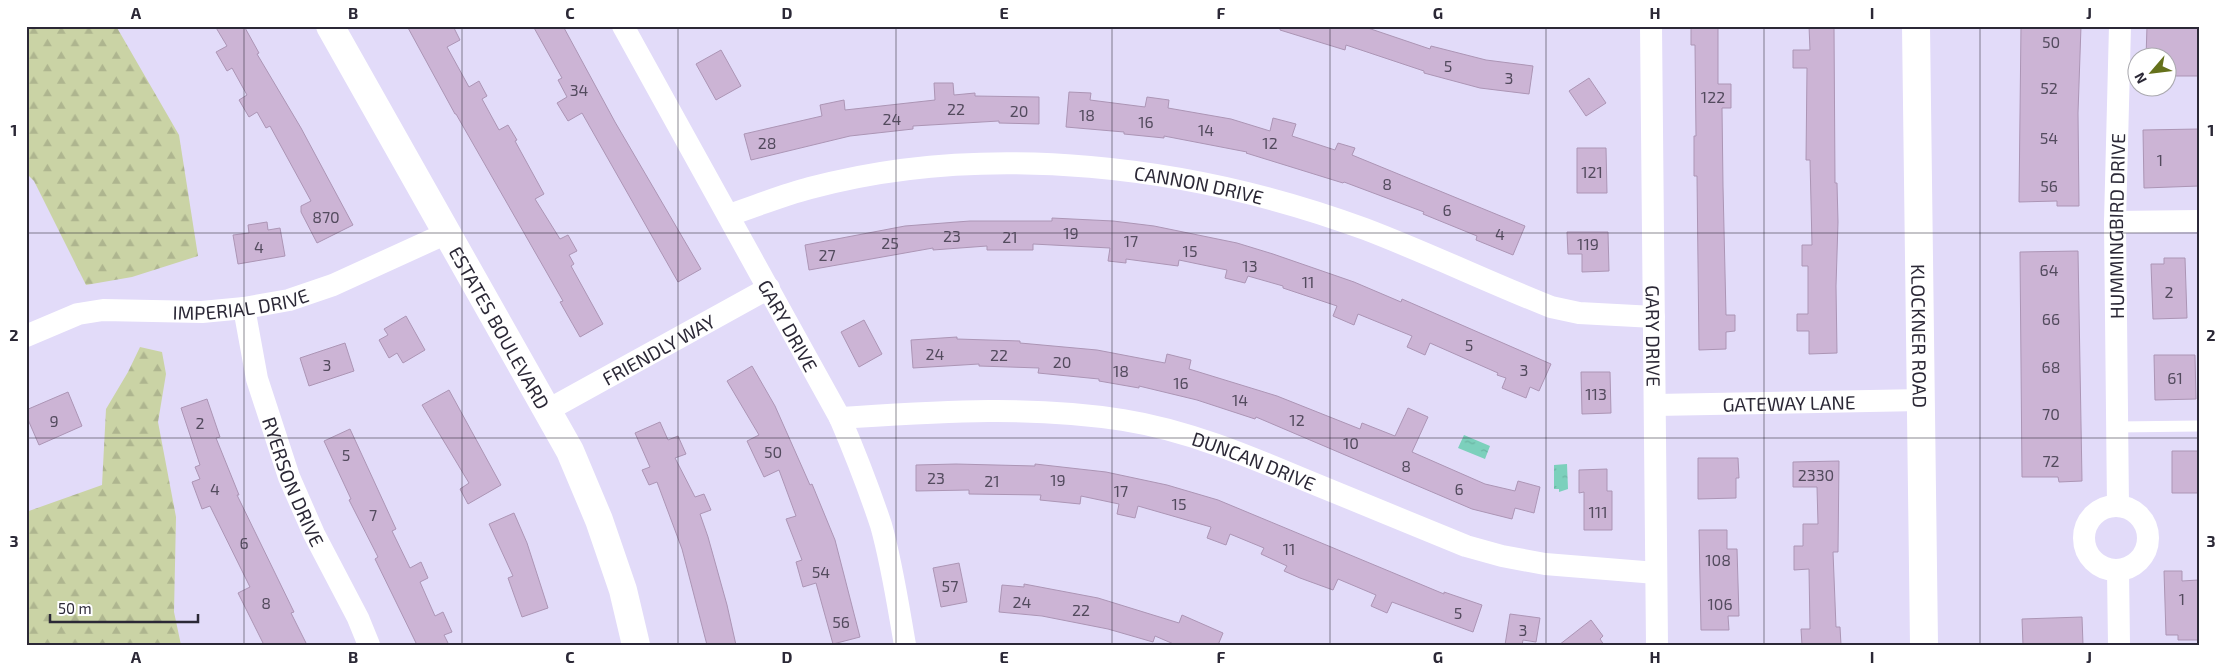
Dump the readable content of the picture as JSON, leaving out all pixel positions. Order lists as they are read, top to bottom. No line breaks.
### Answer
{"streets":{"street":["CANNON DRIVE","HUMMINGBIRD DRIVE","IMPERIAL DRIVE","GARY DRIVE","ESTATES BOULEVARD","KLOCKNER ROAD","FRIENDLY WAY","GATEWAY LANE","DUNCAN DRIVE","RYERSON DRIVE"]},"crossings":[["CANNON DRIVE","GARY DRIVE"],["IMPERIAL DRIVE","ESTATES BOULEVARD"],["IMPERIAL DRIVE","RYERSON DRIVE"],["GARY DRIVE","FRIENDLY WAY"],["GARY DRIVE","GATEWAY LANE"],["GARY DRIVE","DUNCAN DRIVE"],["ESTATES BOULEVARD","FRIENDLY WAY"],["KLOCKNER ROAD","GATEWAY LANE"]],"house_numbers":["50","5","3","52","34","122","22","20","18","24","16","14","54","28","12","1","121","8","56","6","870","19","4","23","21","17","25","119","4","15","27","13","64","11","2","66","5","24","22","20","3","68","3","18","61","16","113","14","70","12","9","2","10","50","5","72","8","2330","23","19","21","4","6","17","15","111","7","6","11","108","54","57","1","24","8","106","22","5","56","3"],"scale_bar":"50 m","north":"bottom left","grid":{"columns":["A","B","C","D","E","F","G","H","I","J"],"rows":["1","2","3"]}}
